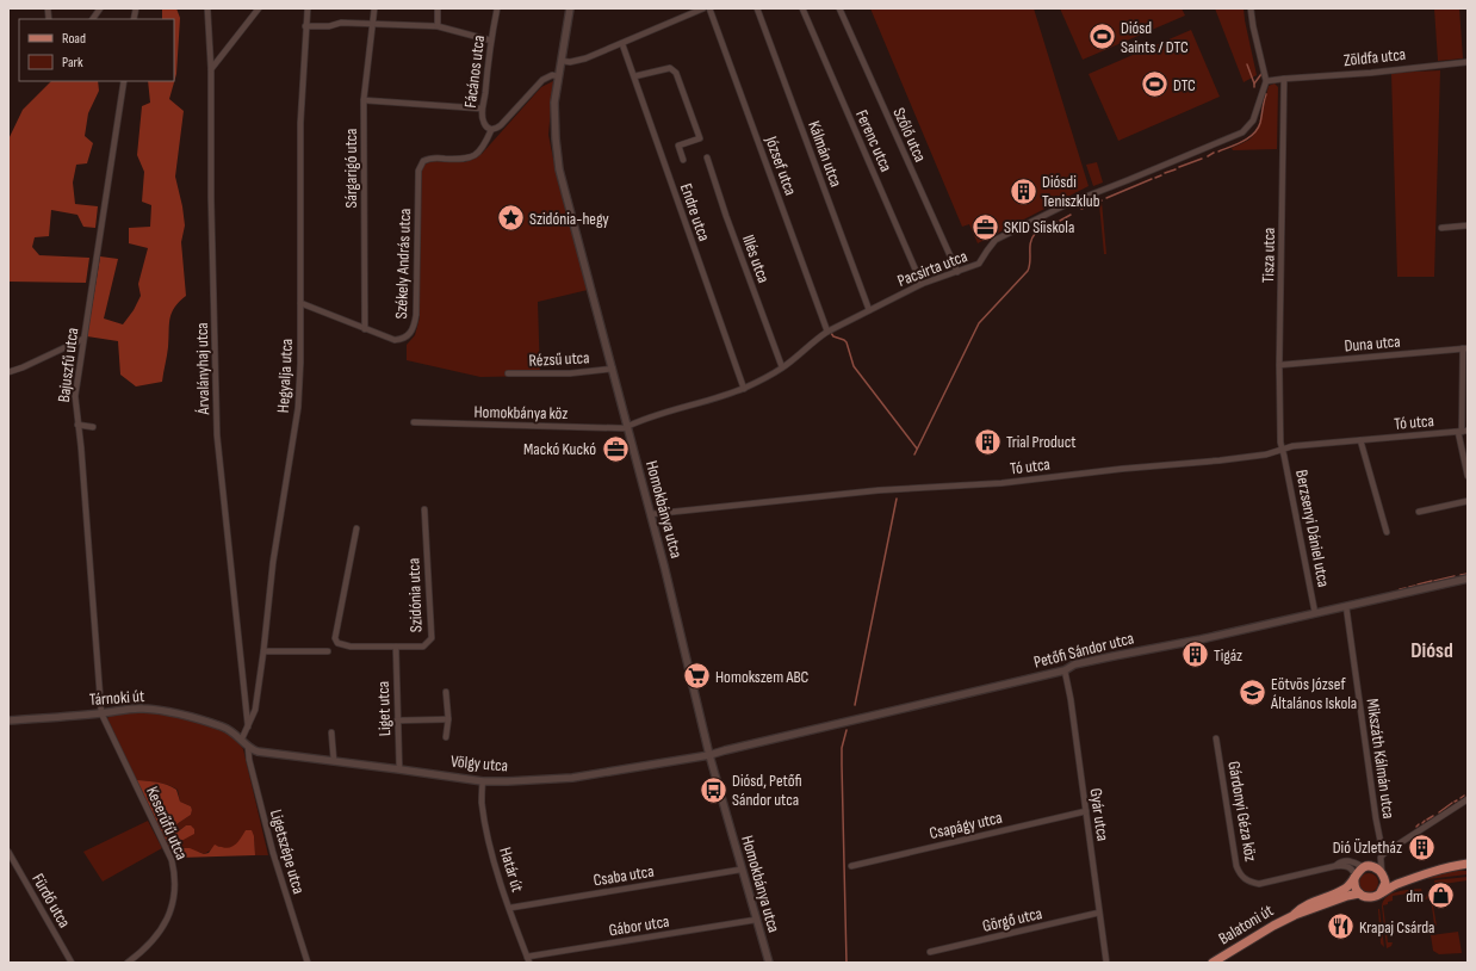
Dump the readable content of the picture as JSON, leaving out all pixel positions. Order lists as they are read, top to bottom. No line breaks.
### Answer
{"streets":{"main road":["Balatoni út"],"street":["Zöldfa utca","Fácános utca","Szőlő utca","Ferenc utca","Kálmán utca","József utca","Sárgarigó utca","Endre utca","Tisza utca","Illés utca","Székely András utca","Pacsirta utca","Duna utca","Rézsű utca","Bajuszfű utca","Árvalányhaj utca","Hegyalja utca","Homokbánya köz","Tó utca","Homokbánya utca","Berzsenyi Dániel utca","Szidónia utca","Petőfi Sándor utca","Tárnoki út","Liget utca","Mikszáth Kálmán utca","Völgy utca","Gárdonyi Géza köz","Gyár utca","Keserűfű utca","Csapágy utca","Ligetszépe utca","Határ út","Csaba utca","Fürdő utca","Görgő utca","Gábor utca"]},"crossings":[["Zöldfa utca","Tisza utca"],["Fácános utca","Székely András utca"],["Fácános utca","Homokbánya utca"],["Szőlő utca","Pacsirta utca"],["Ferenc utca","Pacsirta utca"],["Kálmán utca","Pacsirta utca"],["József utca","Pacsirta utca"],["Sárgarigó utca","Székely András utca"],["Endre utca","Pacsirta utca"],["Tisza utca","Duna utca"],["Tisza utca","Tó utca"],["Tisza utca","Berzsenyi Dániel utca"],["Illés utca","Pacsirta utca"],["Székely András utca","Hegyalja utca"],["Pacsirta utca","Homokbánya köz"],["Pacsirta utca","Homokbánya utca"],["Rézsű utca","Homokbánya utca"],["Bajuszfű utca","Tárnoki út"],["Bajuszfű utca","Keserűfű utca"],["Árvalányhaj utca","Hegyalja utca"],["Hegyalja utca","Tárnoki út"],["Homokbánya köz","Homokbánya utca"],["Tó utca","Homokbánya utca"],["Tó utca","Berzsenyi Dániel utca"],["Homokbánya utca","Petőfi Sándor utca"],["Homokbánya utca","Völgy utca"],["Homokbánya utca","Csaba utca"],["Homokbánya utca","Gábor utca"],["Berzsenyi Dániel utca","Petőfi Sándor utca"],["Szidónia utca","Liget utca"],["Petőfi Sándor utca","Mikszáth Kálmán utca"],["Petőfi Sándor utca","Völgy utca"],["Petőfi Sándor utca","Gyár utca"],["Tárnoki út","Völgy utca"],["Tárnoki út","Keserűfű utca"],["Tárnoki út","Ligetszépe utca"],["Liget utca","Völgy utca"],["Mikszáth Kálmán utca","Gárdonyi Géza köz"],["Mikszáth Kálmán utca","Balatoni út"],["Völgy utca","Ligetszépe utca"],["Völgy utca","Határ út"],["Gárdonyi Géza köz","Balatoni út"],["Gyár utca","Csapágy utca"],["Gyár utca","Görgő utca"],["Határ út","Csaba utca"],["Határ út","Gábor utca"]],"districts":["Diósd"],"places":{"sports":["Diósd Saints / DTC","DTC"],"building":["Diósdi Teniszklub","Trial Product","Tigáz","Dió Üzletház"],"place":["Szidónia-hegy"],"office":["SKID Síiskola","Mackó Kuckó"],"supermarket":["Homokszem ABC"],"school or university":["Eötvös József Általános Iskola"],"bus stop":["Diósd, Petőfi Sándor utca"],"shop":["dm"],"restaurant":["Krapaj Csárda"]},"legend":["Road","Park"]}
